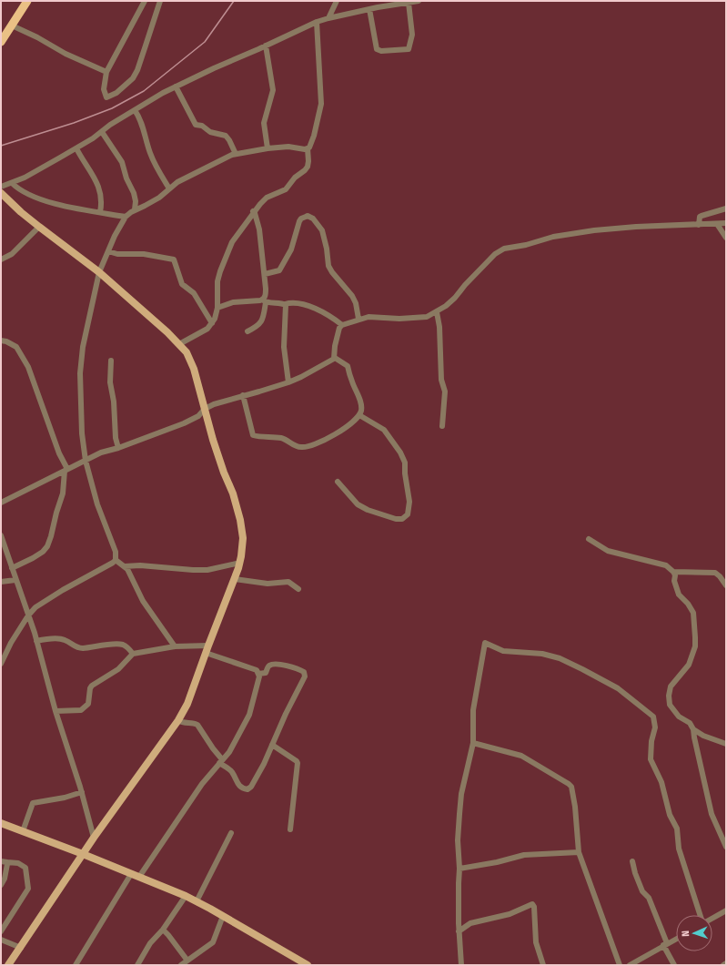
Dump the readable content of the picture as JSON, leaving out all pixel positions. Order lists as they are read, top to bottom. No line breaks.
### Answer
{"north":"left"}
